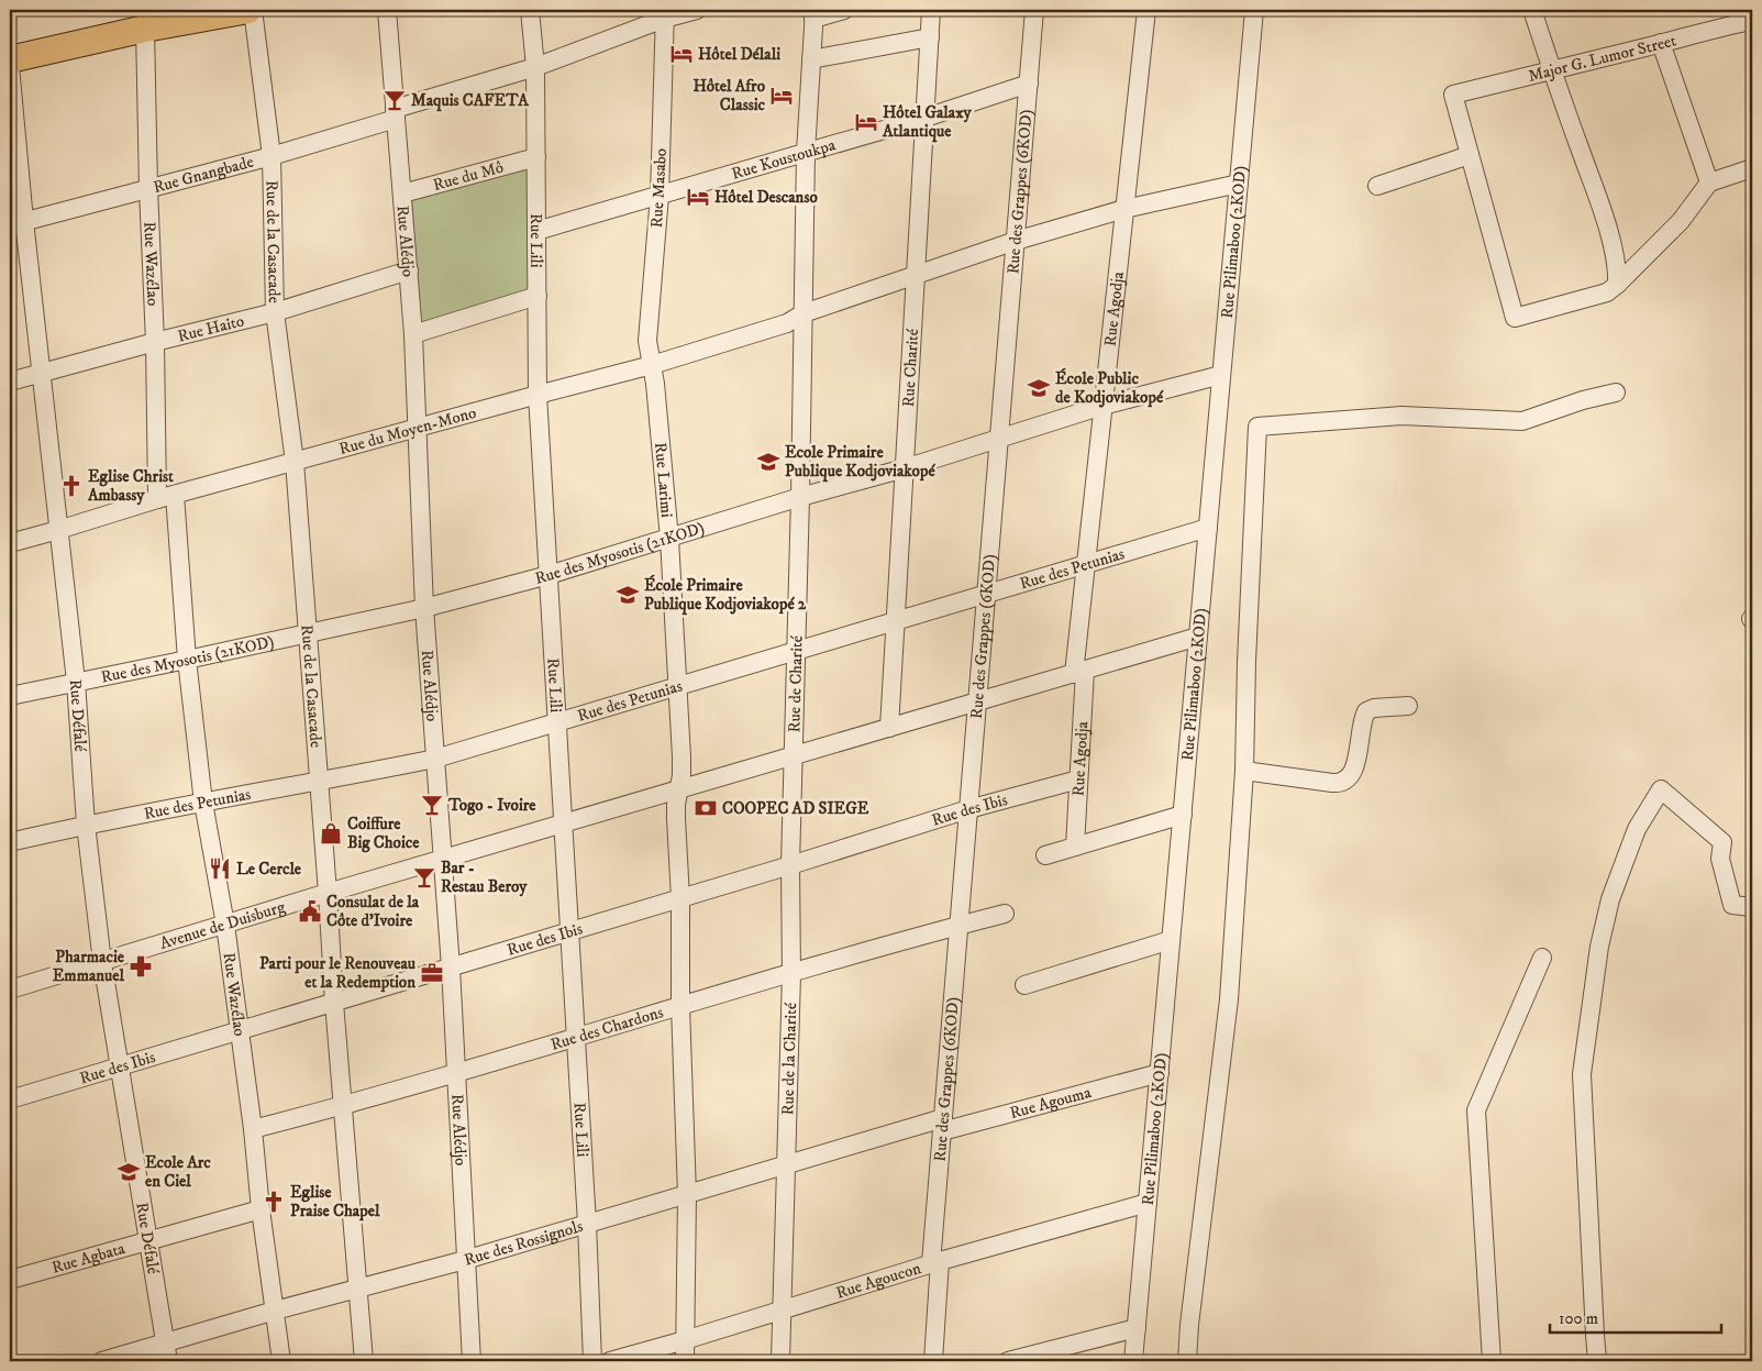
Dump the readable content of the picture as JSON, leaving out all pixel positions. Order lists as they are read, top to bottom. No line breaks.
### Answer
{"streets":{"street":["Major G. Lumor Street","Rue Koustoukpa","Rue Gnangbade","Rue du Mô","Rue Masabo","Rue des Grappes (6KOD)","Rue Alédjo","Rue Lili","Rue de la Casacade","Rue Pilimaboo (2KOD)","Rue Wazélao","Rue Agodja","Rue Haito","Rue Charité","Rue du Moyen-Mono","Rue Larimi","Rue des Myosotis (21KOD)","Rue des Petunias","Rue de Charité","Rue Défalé","Rue des Ibis","Avenue de Duisburg","Rue des Chardons","Rue de la Charité","Rue Agouma","Rue des Rossignols","Rue Agbata","Rue Agoucon"]},"crossings":[["Rue Koustoukpa","Rue Masabo"],["Rue Koustoukpa","Rue des Grappes (6KOD)"],["Rue Koustoukpa","Rue Lili"],["Rue Koustoukpa","Rue Charité"],["Rue Koustoukpa","Rue de Charité"],["Rue Gnangbade","Rue Masabo"],["Rue Gnangbade","Rue Alédjo"],["Rue Gnangbade","Rue Lili"],["Rue Gnangbade","Rue de la Casacade"],["Rue Gnangbade","Rue Wazélao"],["Rue Gnangbade","Rue Défalé"],["Rue du Mô","Rue Alédjo"],["Rue du Mô","Rue Lili"],["Rue Masabo","Rue du Moyen-Mono"],["Rue Masabo","Rue Larimi"],["Rue des Grappes (6KOD)","Rue du Moyen-Mono"],["Rue des Grappes (6KOD)","Rue des Myosotis (21KOD)"],["Rue des Grappes (6KOD)","Rue des Petunias"],["Rue des Grappes (6KOD)","Rue des Ibis"],["Rue des Grappes (6KOD)","Avenue de Duisburg"],["Rue des Grappes (6KOD)","Rue des Chardons"],["Rue des Grappes (6KOD)","Rue Agouma"],["Rue des Grappes (6KOD)","Rue des Rossignols"],["Rue des Grappes (6KOD)","Rue Agoucon"],["Rue Alédjo","Rue Haito"],["Rue Alédjo","Rue du Moyen-Mono"],["Rue Alédjo","Rue des Myosotis (21KOD)"],["Rue Alédjo","Rue des Petunias"],["Rue Alédjo","Rue des Ibis"],["Rue Alédjo","Avenue de Duisburg"],["Rue Alédjo","Rue des Chardons"],["Rue Alédjo","Rue des Rossignols"],["Rue Lili","Rue du Moyen-Mono"],["Rue Lili","Rue des Myosotis (21KOD)"],["Rue Lili","Rue des Petunias"],["Rue Lili","Rue des Ibis"],["Rue Lili","Avenue de Duisburg"],["Rue Lili","Rue des Chardons"],["Rue Lili","Rue des Rossignols"],["Rue de la Casacade","Rue Haito"],["Rue de la Casacade","Rue du Moyen-Mono"],["Rue de la Casacade","Rue des Myosotis (21KOD)"],["Rue de la Casacade","Rue des Petunias"],["Rue de la Casacade","Rue des Ibis"],["Rue de la Casacade","Avenue de Duisburg"],["Rue de la Casacade","Rue des Chardons"],["Rue de la Casacade","Rue des Rossignols"],["Rue Pilimaboo (2KOD)","Rue du Moyen-Mono"],["Rue Pilimaboo (2KOD)","Rue des Myosotis (21KOD)"],["Rue Pilimaboo (2KOD)","Rue des Petunias"],["Rue Pilimaboo (2KOD)","Avenue de Duisburg"],["Rue Pilimaboo (2KOD)","Rue Agouma"],["Rue Pilimaboo (2KOD)","Rue Agoucon"],["Rue Wazélao","Rue Haito"],["Rue Wazélao","Rue du Moyen-Mono"],["Rue Wazélao","Rue des Myosotis (21KOD)"],["Rue Wazélao","Rue des Petunias"],["Rue Wazélao","Rue des Ibis"],["Rue Wazélao","Avenue de Duisburg"],["Rue Wazélao","Rue des Chardons"],["Rue Wazélao","Rue des Rossignols"],["Rue Wazélao","Rue Agbata"],["Rue Agodja","Rue du Moyen-Mono"],["Rue Agodja","Rue des Myosotis (21KOD)"],["Rue Agodja","Rue des Petunias"],["Rue Agodja","Rue des Ibis"],["Rue Agodja","Avenue de Duisburg"],["Rue Haito","Rue Défalé"],["Rue Charité","Rue du Moyen-Mono"],["Rue Charité","Rue des Myosotis (21KOD)"],["Rue Charité","Rue des Petunias"],["Rue Charité","Avenue de Duisburg"],["Rue du Moyen-Mono","Rue Larimi"],["Rue du Moyen-Mono","Rue de Charité"],["Rue du Moyen-Mono","Rue Défalé"],["Rue Larimi","Rue des Myosotis (21KOD)"],["Rue Larimi","Rue des Petunias"],["Rue Larimi","Rue des Ibis"],["Rue Larimi","Avenue de Duisburg"],["Rue Larimi","Rue des Chardons"],["Rue Larimi","Rue des Rossignols"],["Rue Larimi","Rue Agoucon"],["Rue des Myosotis (21KOD)","Rue de Charité"],["Rue des Myosotis (21KOD)","Rue Défalé"],["Rue des Petunias","Rue de Charité"],["Rue des Petunias","Rue Défalé"],["Rue de Charité","Avenue de Duisburg"],["Rue de Charité","Rue de la Charité"],["Rue Défalé","Rue des Ibis"],["Rue Défalé","Avenue de Duisburg"],["Rue Défalé","Rue des Rossignols"],["Rue Défalé","Rue Agbata"],["Rue des Ibis","Rue de la Charité"],["Avenue de Duisburg","Rue de la Charité"],["Rue des Chardons","Rue de la Charité"],["Rue de la Charité","Rue des Rossignols"],["Rue de la Charité","Rue Agoucon"],["Rue Agouma","Rue des Rossignols"]],"places":{"hotel":["Hôtel Délali","Hôtel Afro Classic","Hôtel Galaxy Atlantique","Hôtel Descanso"],"bar":["Maquis CAFETA","Togo - Ivoire","Bar - Restau Beroy"],"school or university":["École Public de Kodjoviakopé","Ecole Primaire Publique Kodjoviakopé","École Primaire Publique Kodjoviakopé 2","Ecole Arc en Ciel"],"church":["Eglise Christ Ambassy","Eglise Praise Chapel"],"bank":["COOPEC AD SIEGE"],"shop":["Coiffure Big Choice"],"restaurant":["Le Cercle"],"public building":["Consulat de la Côte d’Ivoire"],"pharmacy":["Pharmacie Emmanuel"],"office":["Parti pour le Renouveau et la Redemption"]},"scale_bar":"100 m"}
